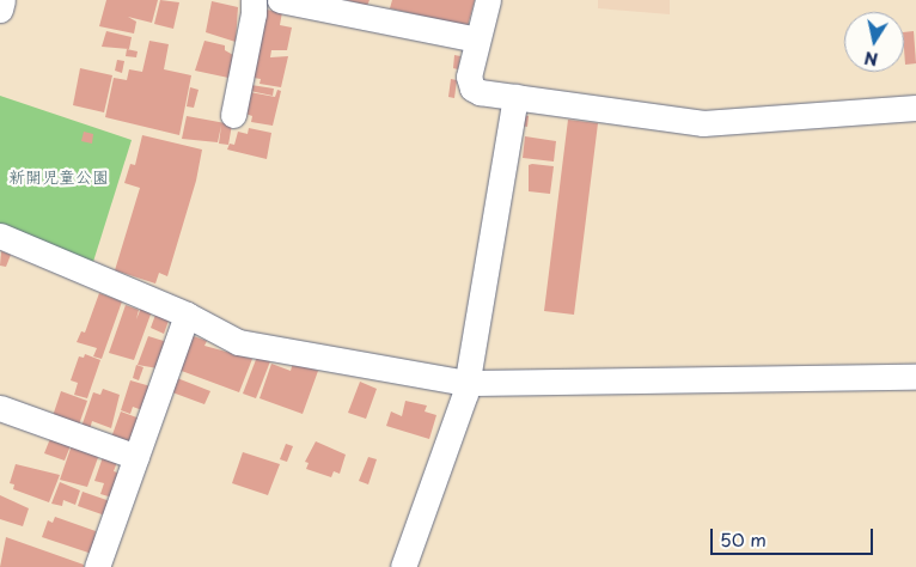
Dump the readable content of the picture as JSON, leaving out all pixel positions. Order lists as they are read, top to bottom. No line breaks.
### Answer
{"parks":["新開児童公園"],"scale_bar":"50 m","north":"bottom"}
